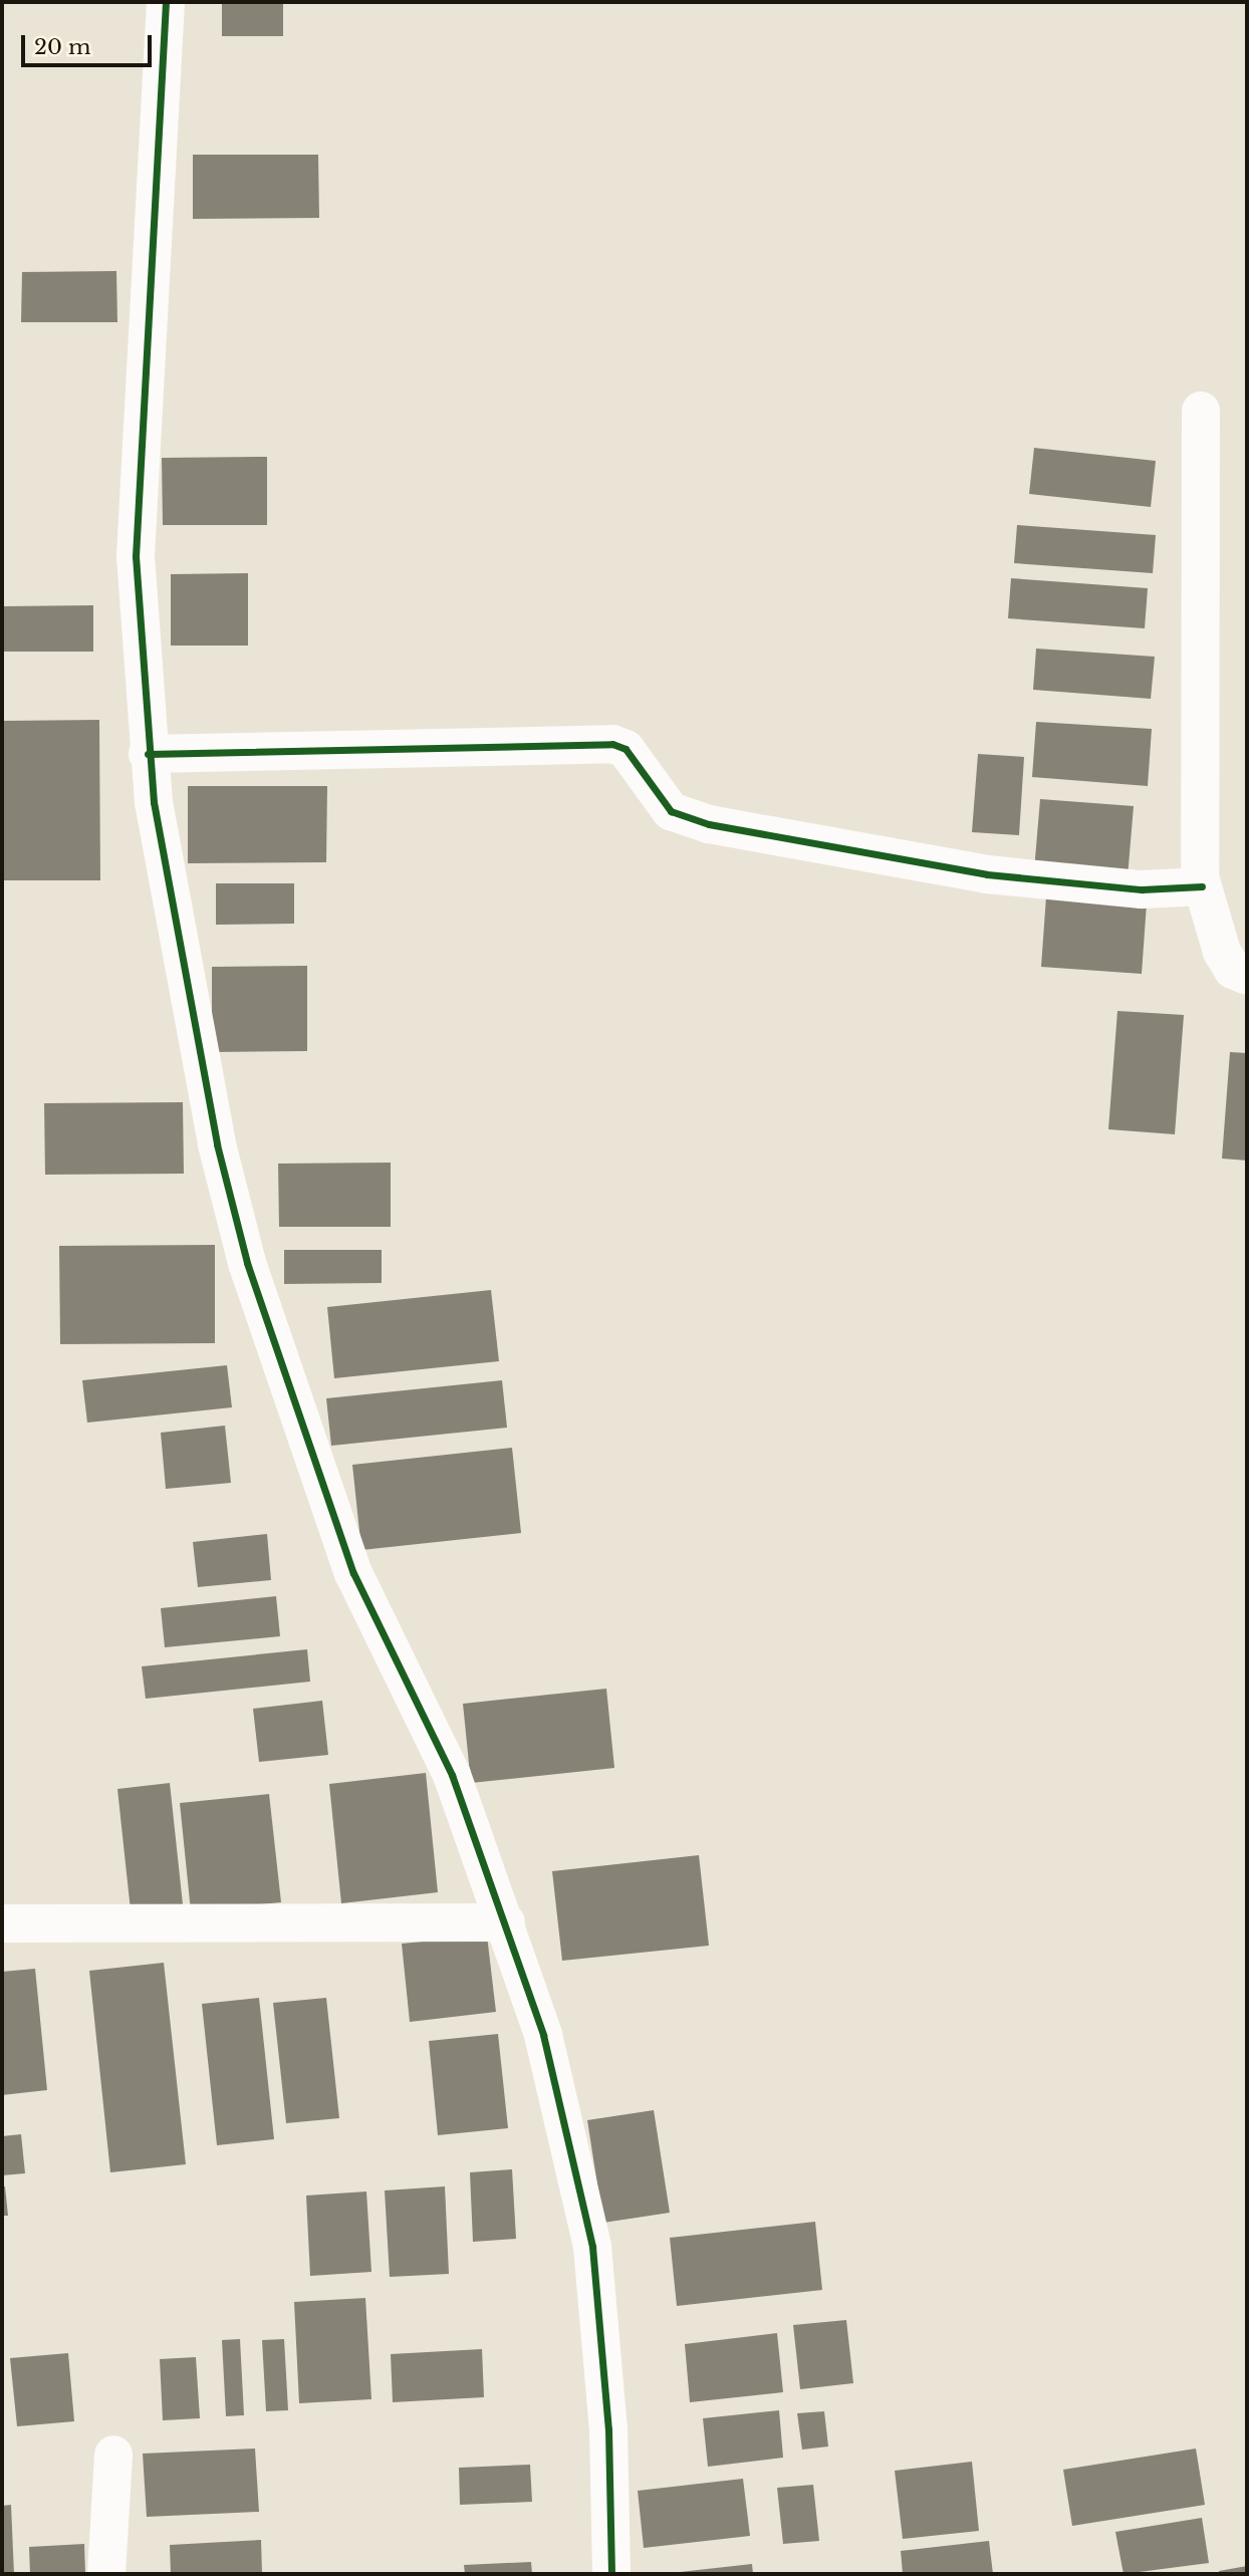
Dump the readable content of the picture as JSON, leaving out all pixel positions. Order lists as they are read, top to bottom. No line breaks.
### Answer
{"scale_bar":"20 m"}
